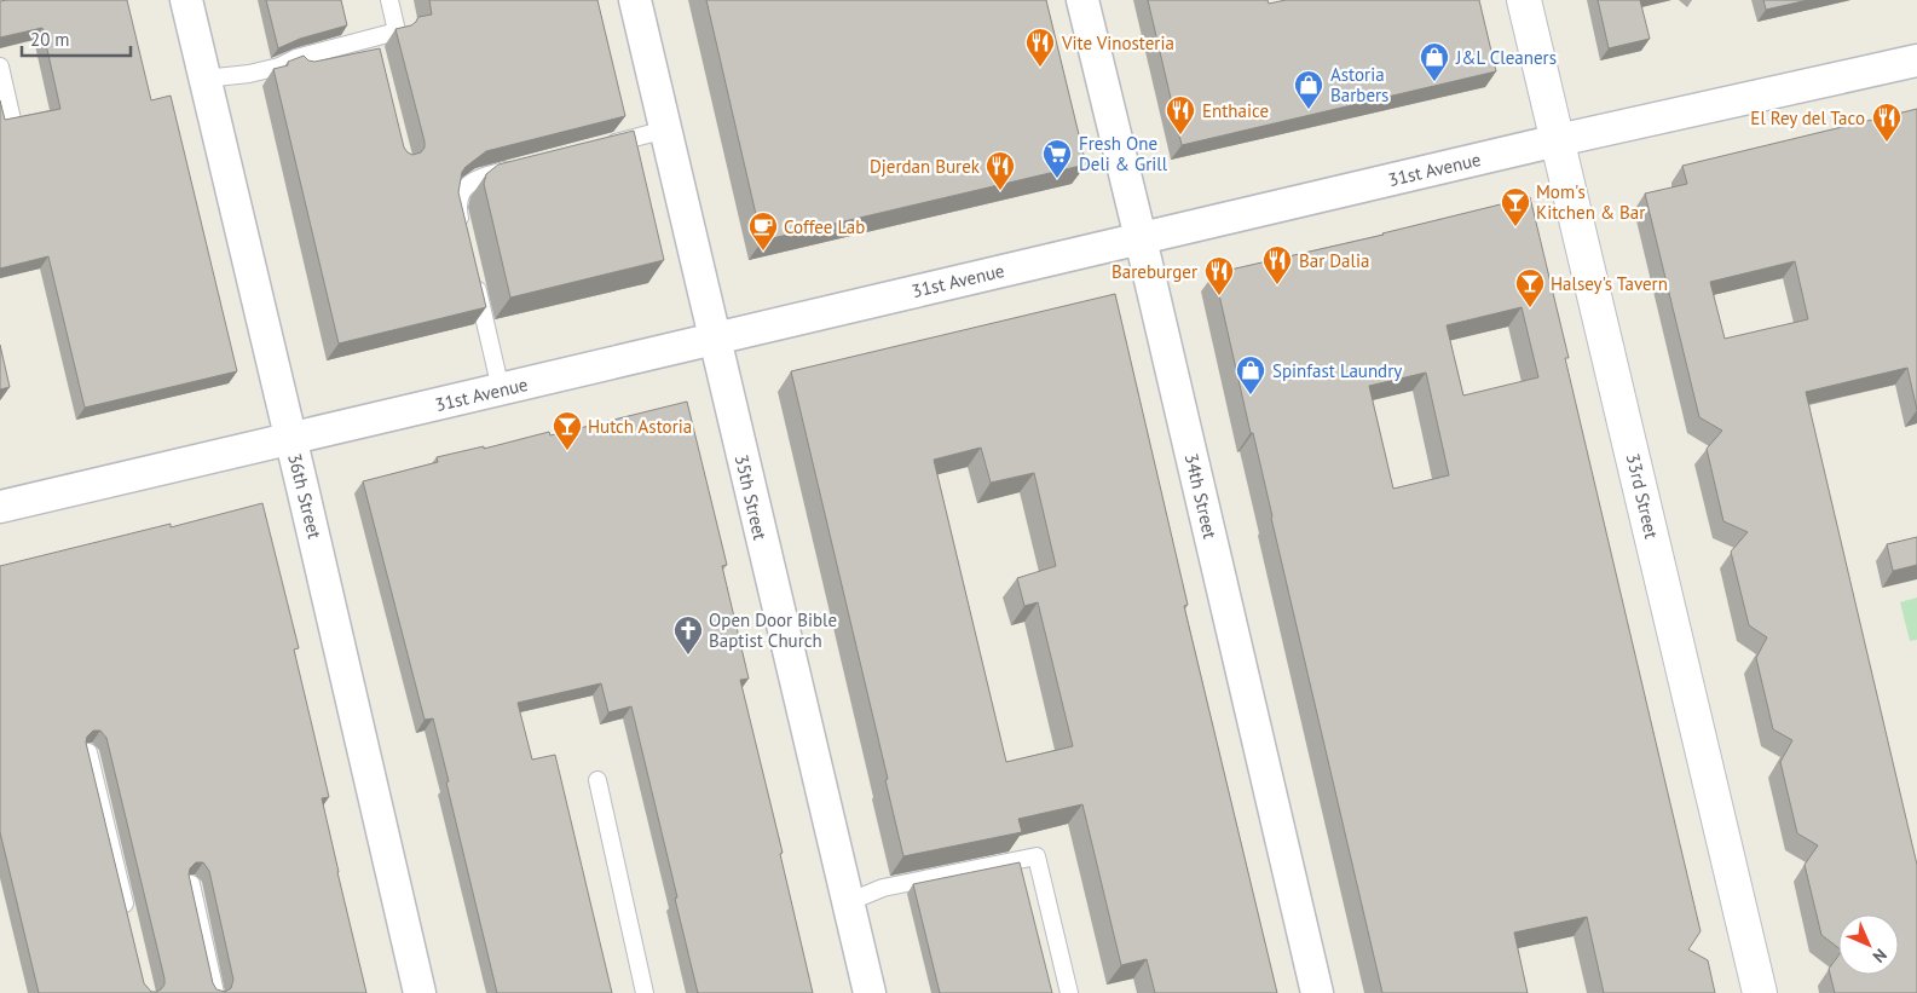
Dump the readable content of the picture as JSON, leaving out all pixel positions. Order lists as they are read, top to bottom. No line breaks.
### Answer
{"streets":{"main road":["33rd Street"],"street":["31st Avenue","36th Street","34th Street","35th Street"]},"crossings":[["31st Avenue","36th Street"],["31st Avenue","34th Street"],["31st Avenue","33rd Street"],["31st Avenue","35th Street"]],"places":{"restaurant":["Vite Vinosteria","Enthaice","El Rey del Taco","Djerdan Burek","Bar Dalia","Bareburger"],"shop":["J&L Cleaners","Astoria Barbers","Spinfast Laundry"],"supermarket":["Fresh One Deli & Grill"],"bar":["Mom's Kitchen & Bar","Halsey's Tavern","Hutch Astoria"],"cafe":["Coffee Lab"],"church":["Open Door Bible Baptist Church"]},"scale_bar":"20 m","north":"bottom right"}
